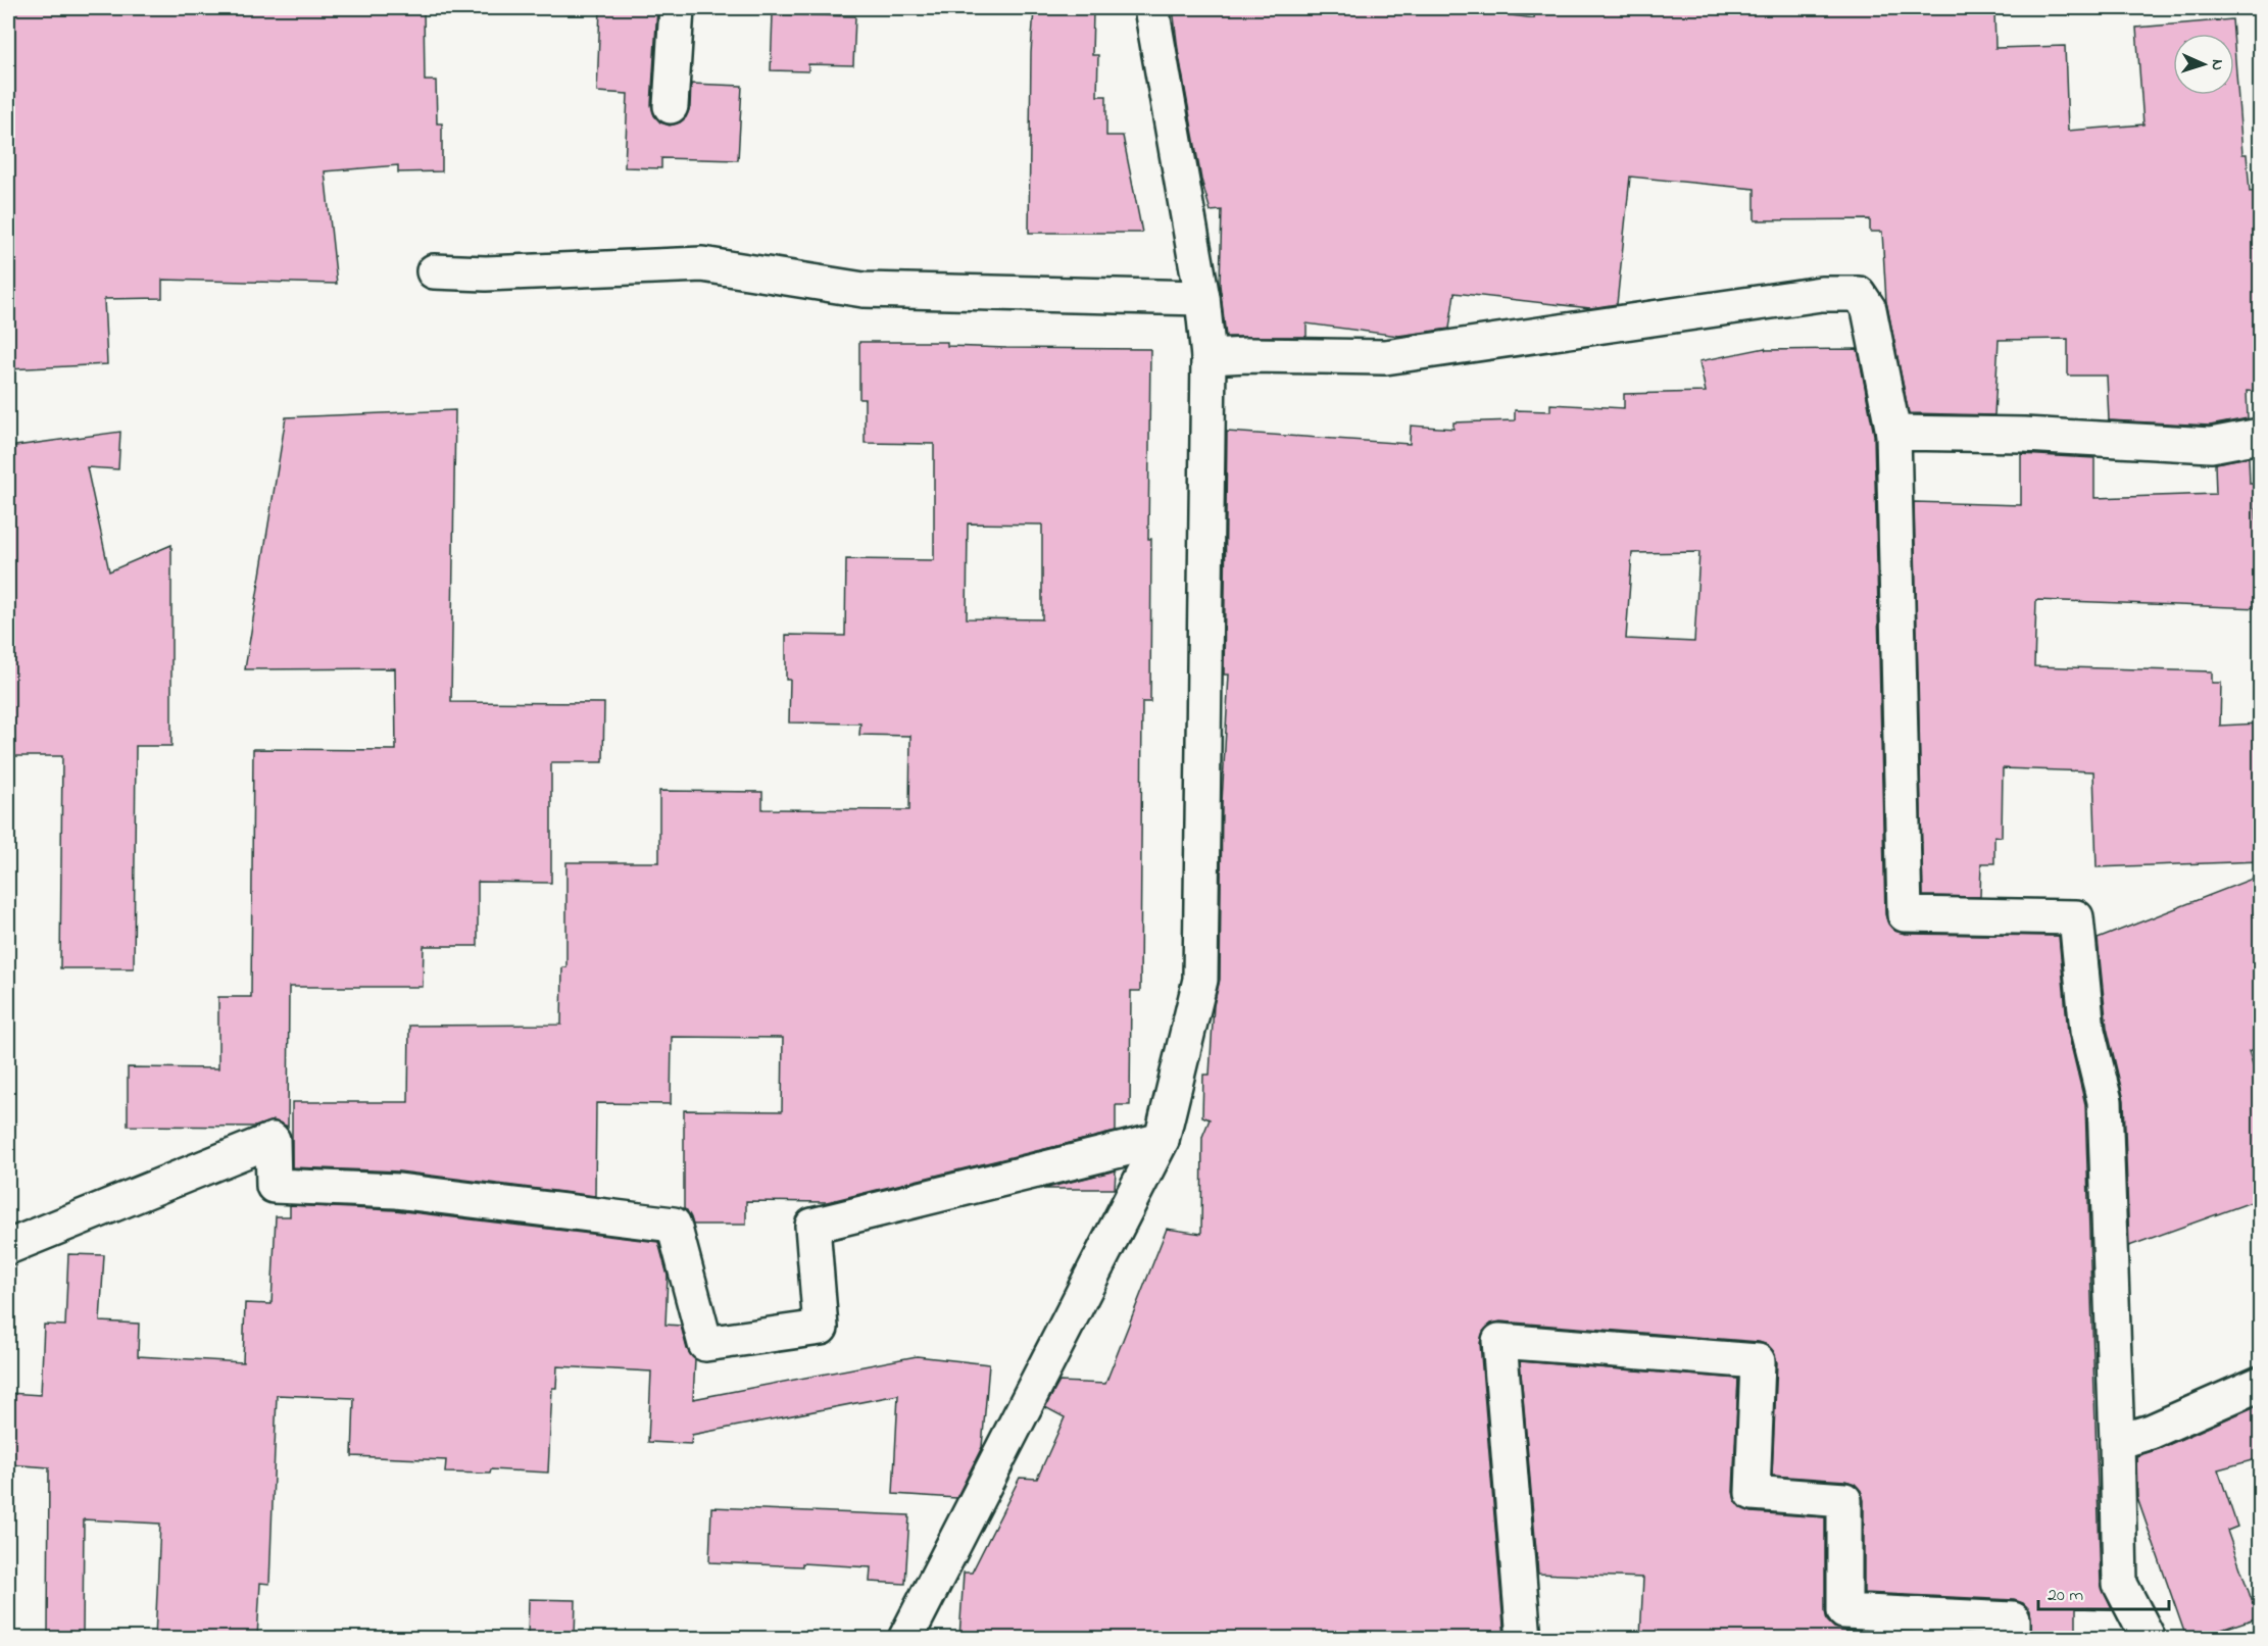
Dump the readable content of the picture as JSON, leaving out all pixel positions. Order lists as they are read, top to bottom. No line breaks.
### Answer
{"scale_bar":"20 m","north":"right"}
